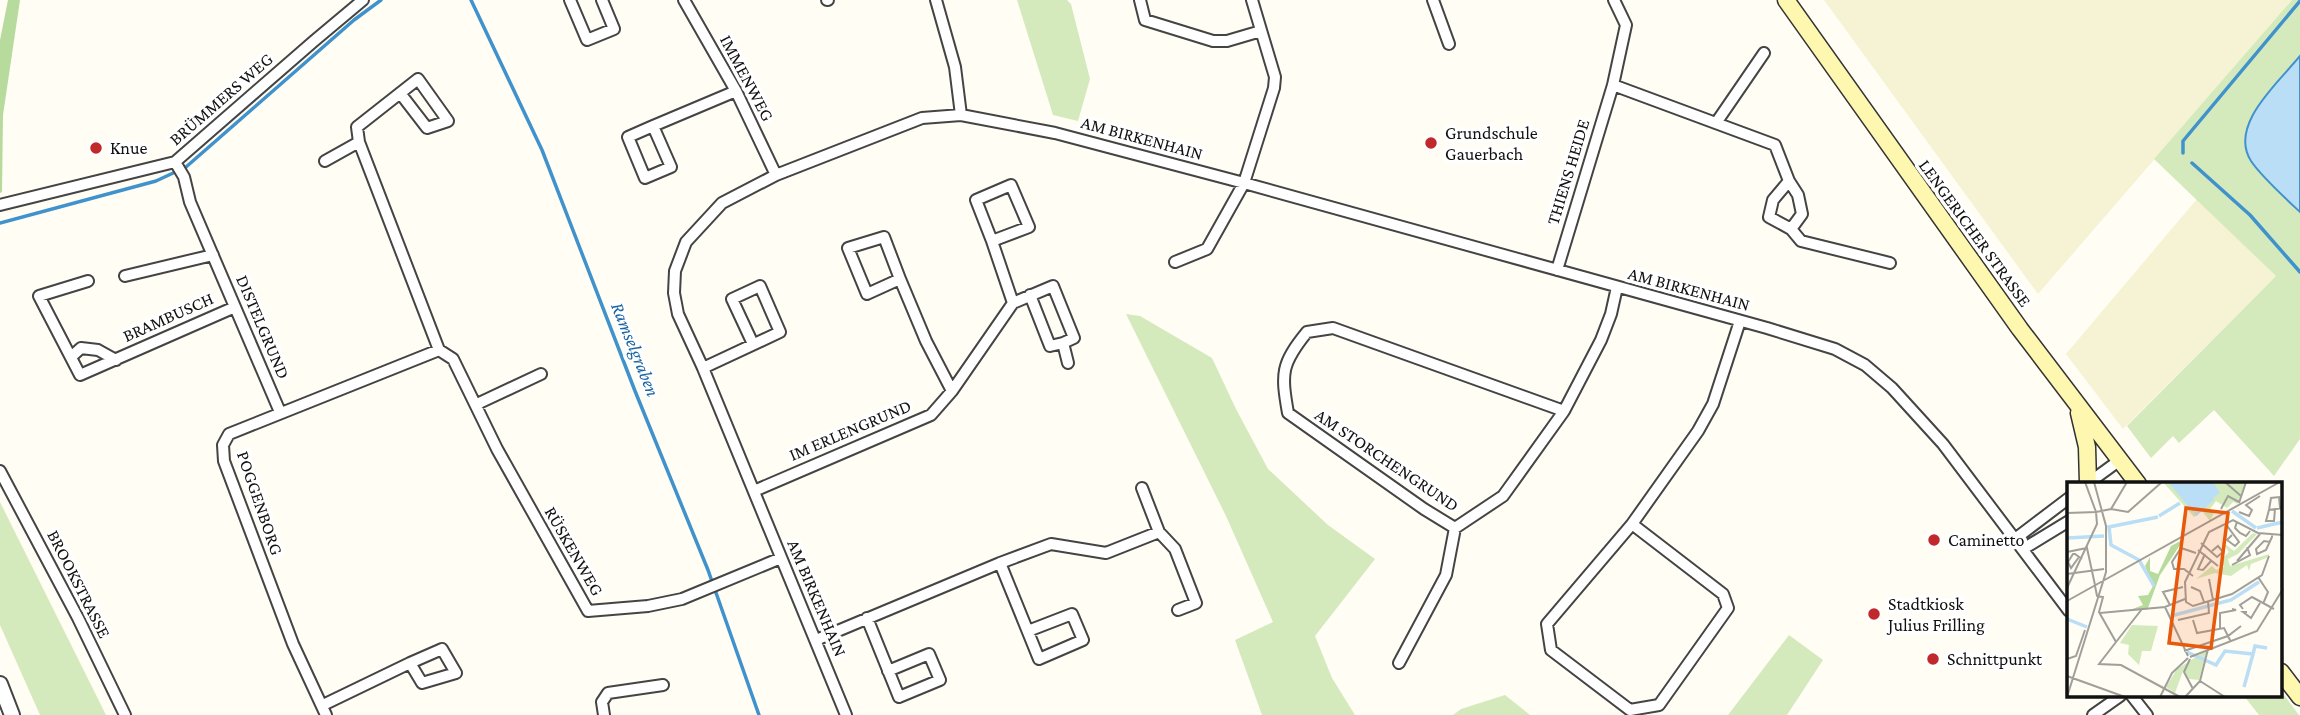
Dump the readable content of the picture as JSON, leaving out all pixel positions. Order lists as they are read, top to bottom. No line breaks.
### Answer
{"streets":{"main road":["LENGERICHER STRASSE"],"street":["IMMENWEG","BRÜMMERS WEG","AM BIRKENHAIN","THIENS HEIDE","BRAMBUSCH","DISTELGRUND","IM ERLENGRUND","AM STORCHENGRUND","POGGENBORG","RÜSKENWEG","BROOKSTRASSE"]},"crossings":[["IMMENWEG","AM BIRKENHAIN"],["BRÜMMERS WEG","DISTELGRUND"],["AM BIRKENHAIN","THIENS HEIDE"],["AM BIRKENHAIN","IM ERLENGRUND"],["AM BIRKENHAIN","AM STORCHENGRUND"],["AM BIRKENHAIN","RÜSKENWEG"],["BRAMBUSCH","DISTELGRUND"],["DISTELGRUND","POGGENBORG"],["POGGENBORG","RÜSKENWEG"]],"water":["Ramselgraben"],"places":["Grundschule Gauerbach","Knue","Caminetto","Stadtkiosk Julius Frilling","Schnittpunkt"]}
